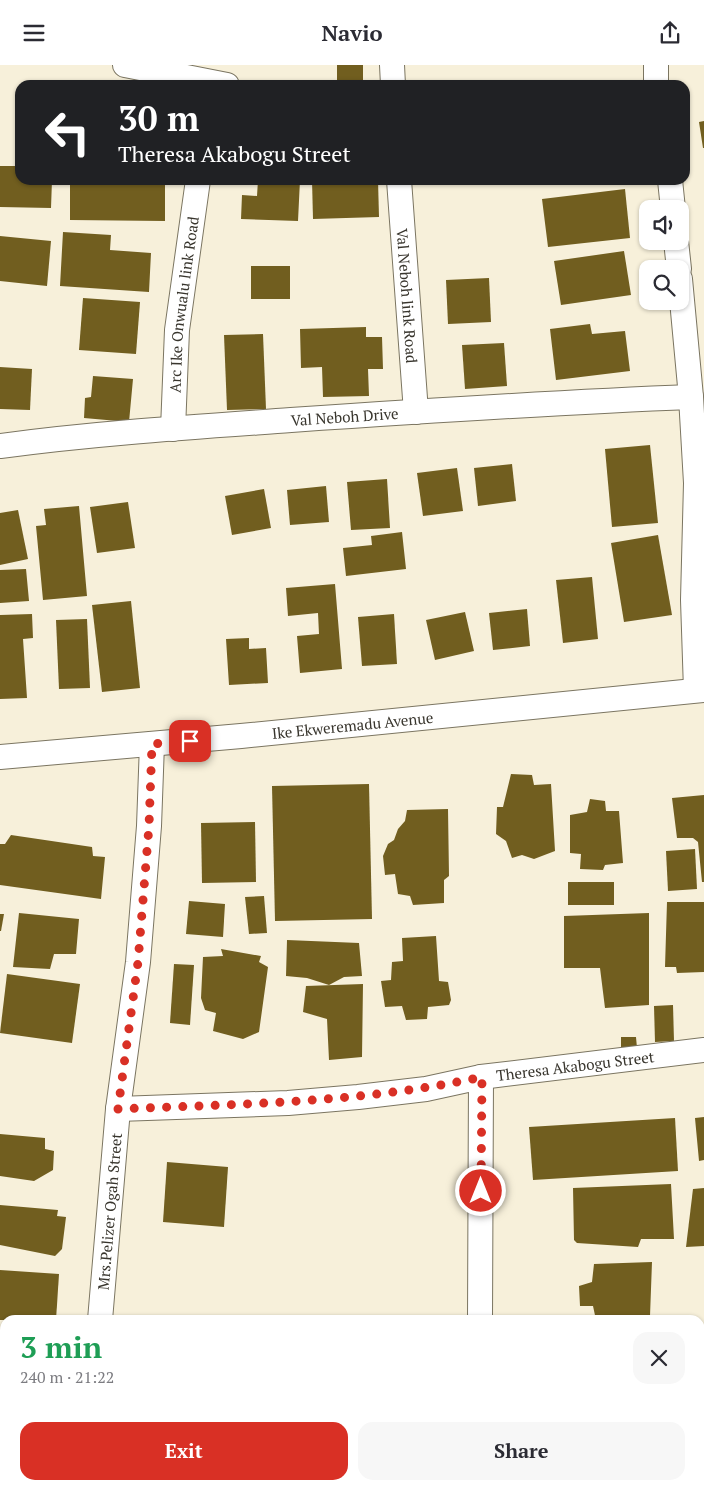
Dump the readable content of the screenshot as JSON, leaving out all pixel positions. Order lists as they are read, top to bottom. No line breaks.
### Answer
{"streets":{"street":["Val Neboh link Road","Arc Ike Onwualu link Road","Val Neboh Drive","Ike Ekweremadu Avenue","Theresa Akabogu Street","Mrs.Pelizer Ogah Street"]},"crossings":[["Val Neboh link Road","Val Neboh Drive"],["Arc Ike Onwualu link Road","Val Neboh Drive"],["Ike Ekweremadu Avenue","Mrs.Pelizer Ogah Street"],["Theresa Akabogu Street","Mrs.Pelizer Ogah Street"]],"page":{"header":"Navio","turn":["30 m","Theresa Akabogu Street"],"heading":["3 min","240 m · 21:22"],"buttons":["Exit","Share"]}}
